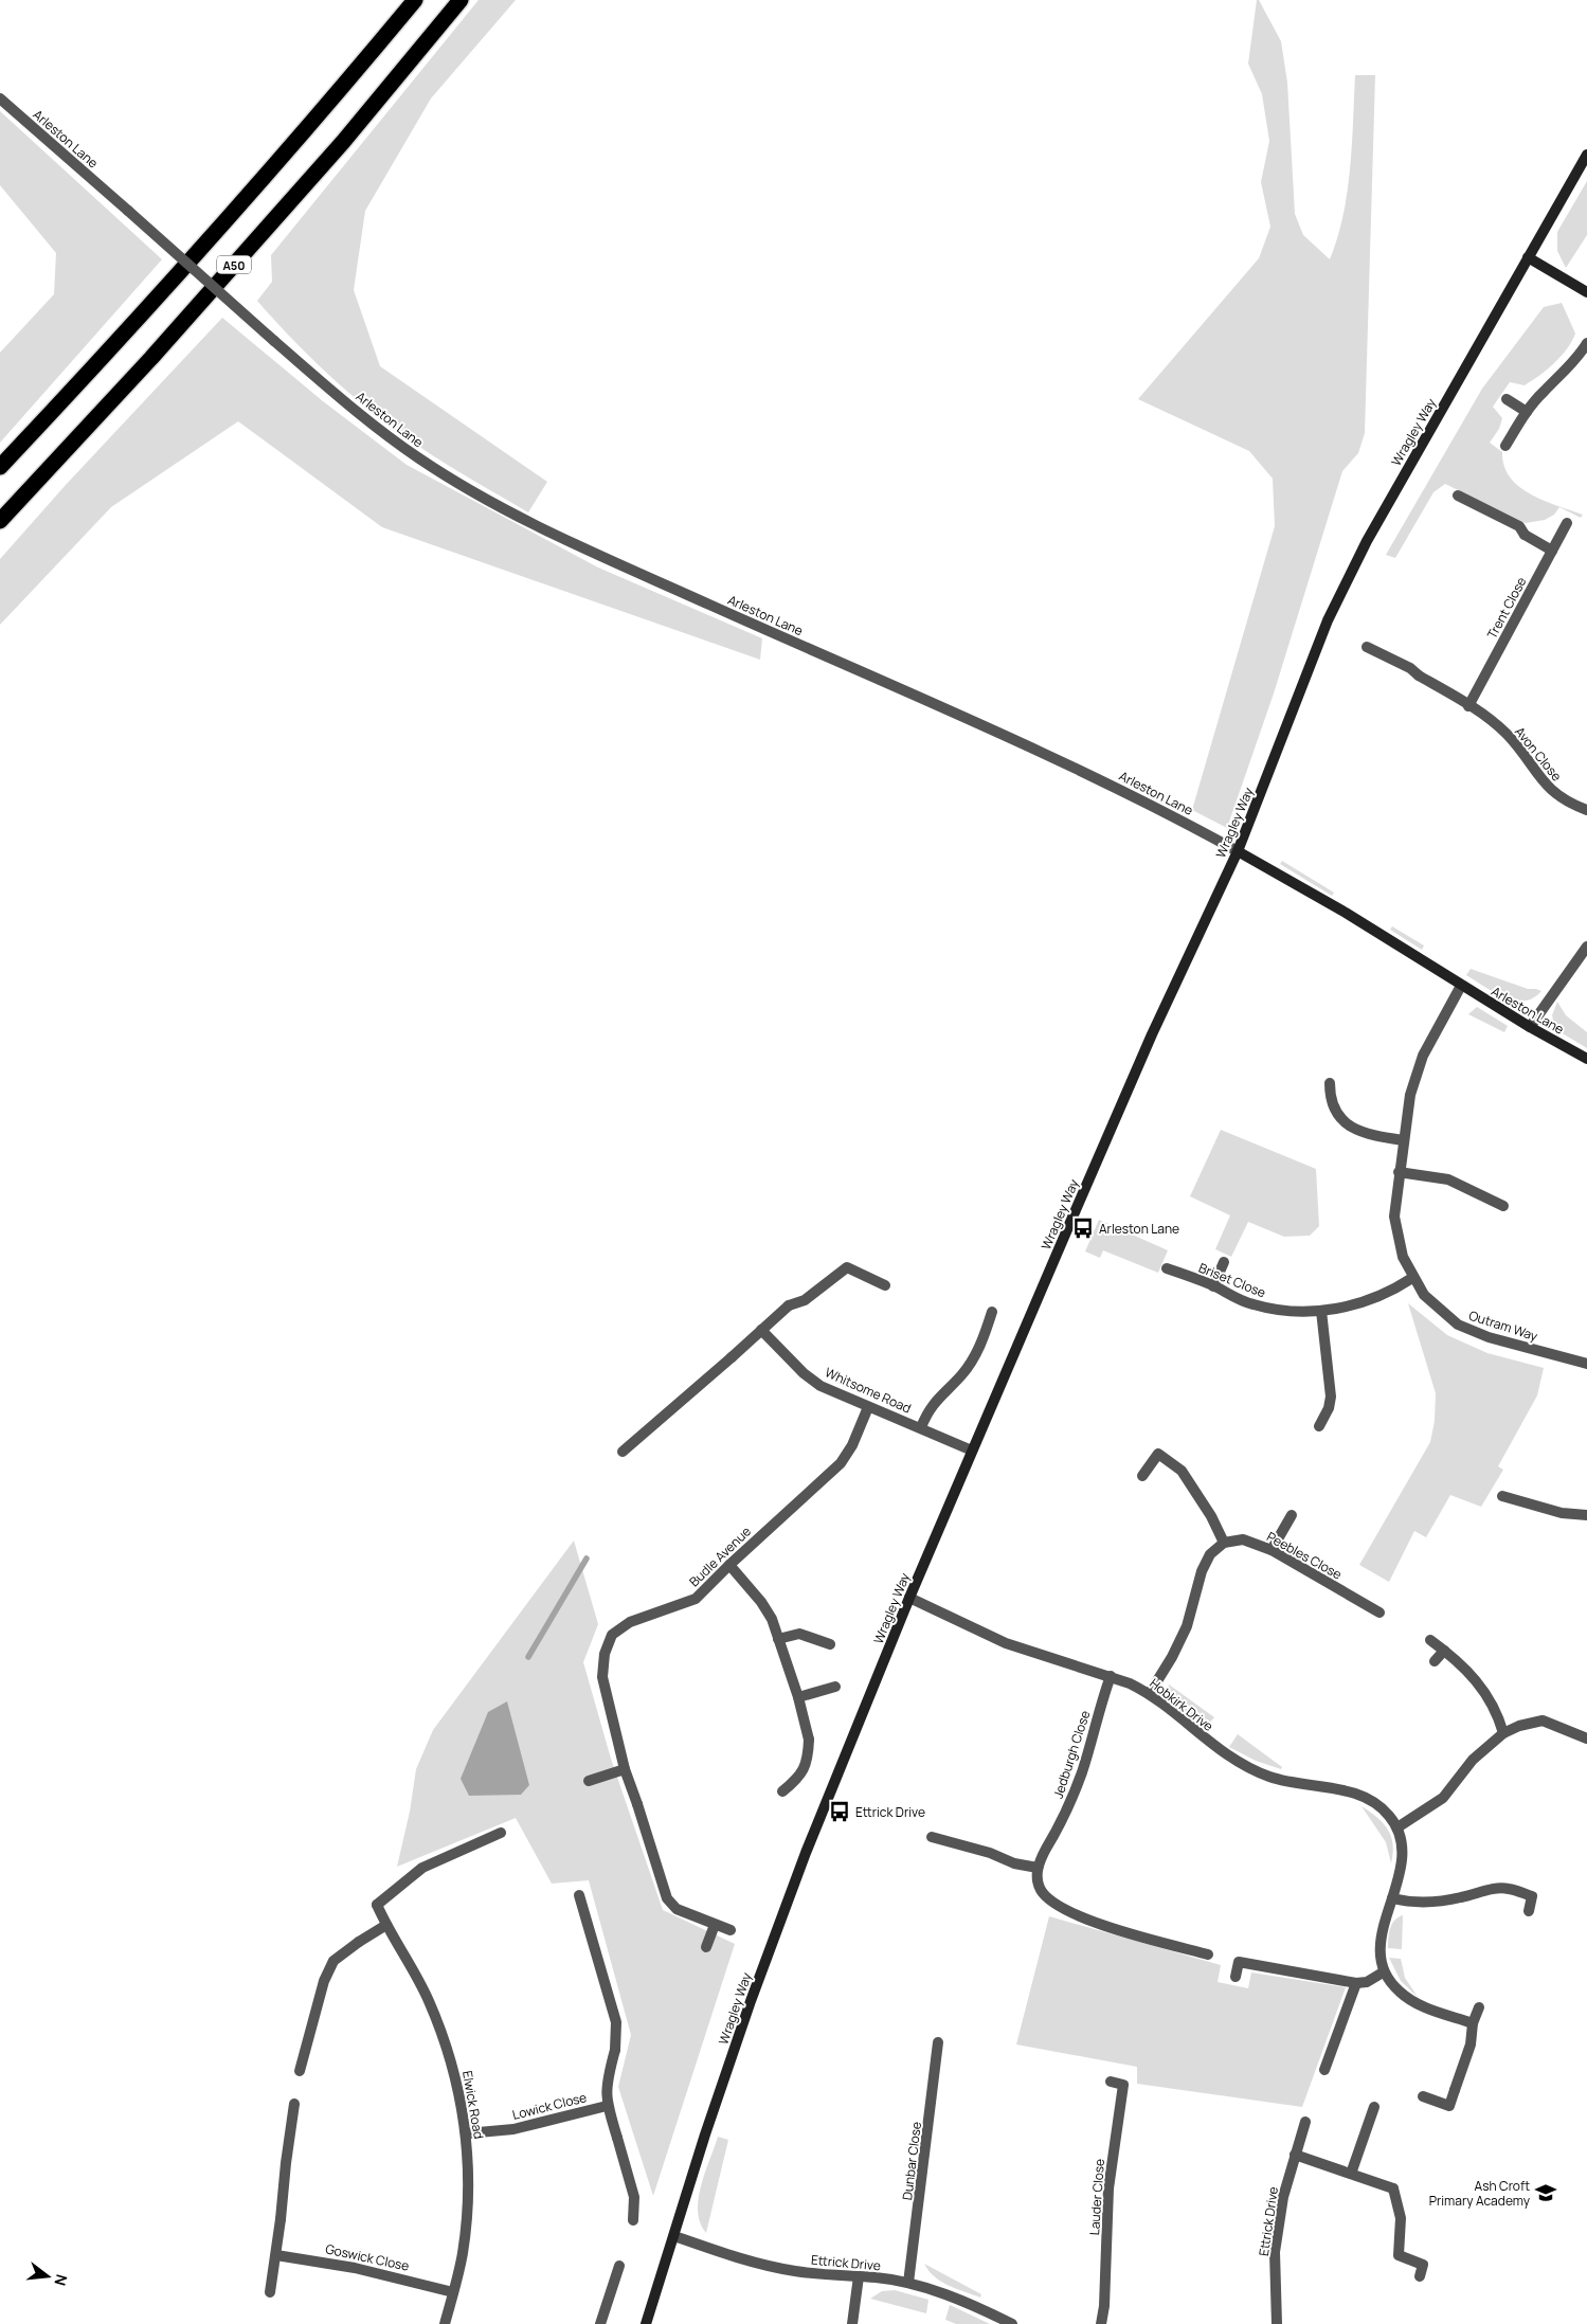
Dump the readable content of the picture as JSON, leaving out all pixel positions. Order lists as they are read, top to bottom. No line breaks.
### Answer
{"streets":{"highway":["A50"],"street":["Arleston Lane","Wragley Way","Trent Close","Avon Close","Briset Close","Outram Way","Whitsome Road","Peebles Close","Budle Avenue","Hobkirk Drive","Jedburgh Close","Elwick Road","Lowick Close","Dunbar Close","Lauder Close","Ettrick Drive","Goswick Close"]},"crossings":[["Arleston Lane","Wragley Way"],["Arleston Lane","Outram Way"],["Wragley Way","Whitsome Road"],["Wragley Way","Hobkirk Drive"],["Wragley Way","Ettrick Drive"],["Trent Close","Avon Close"],["Briset Close","Outram Way"],["Whitsome Road","Budle Avenue"],["Hobkirk Drive","Jedburgh Close"],["Elwick Road","Lowick Close"],["Elwick Road","Goswick Close"],["Dunbar Close","Ettrick Drive"]],"places":{"bus stop":["Arleston Lane","Ettrick Drive"],"school or university":["Ash Croft Primary Academy"]},"north":"right"}
